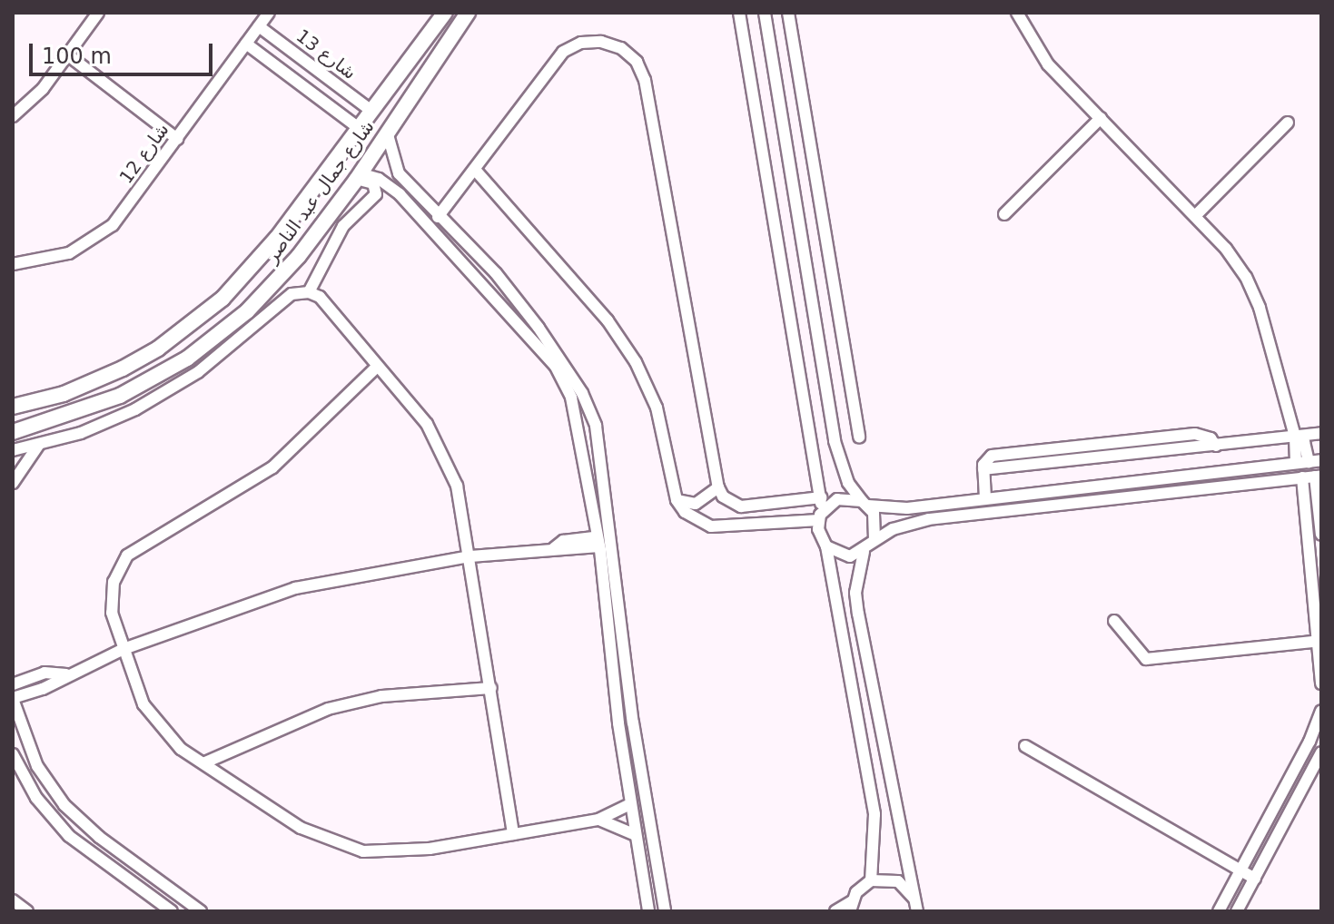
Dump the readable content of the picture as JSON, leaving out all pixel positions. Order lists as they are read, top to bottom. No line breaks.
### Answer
{"streets":{"main road":["شارع جمال عبد الناصر"],"street":["شارع 13","شارع 12"]},"crossings":[["شارع 13","شارع 12"],["شارع 13","شارع جمال عبد الناصر"]],"scale_bar":"100 m"}
